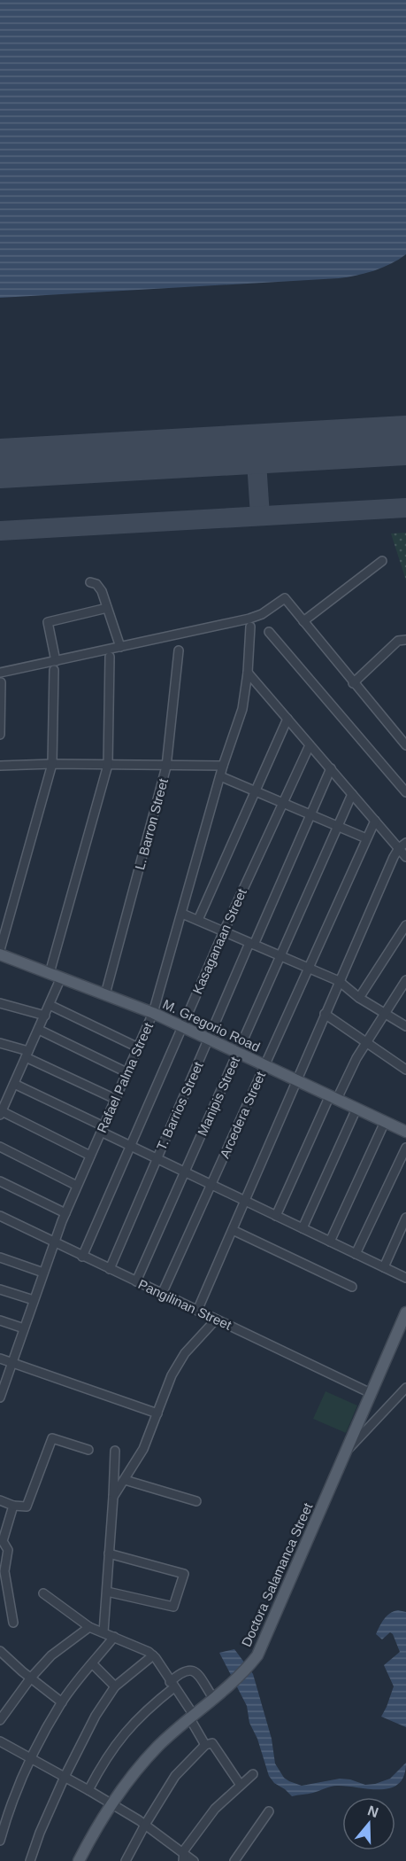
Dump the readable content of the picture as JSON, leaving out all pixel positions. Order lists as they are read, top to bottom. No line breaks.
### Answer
{"streets":{"main road":["M. Gregorio Road","Doctora Salamanca Street"],"street":["L. Barron Street","Kasaganaan Street","Rafael Palma Street","Manipis Street","T. Barrios Street","Arcedera Street","Pangilinan Street"]},"crossings":[["L. Barron Street","M. Gregorio Road"],["Kasaganaan Street","M. Gregorio Road"],["Kasaganaan Street","Pangilinan Street"],["M. Gregorio Road","Rafael Palma Street"],["M. Gregorio Road","Manipis Street"],["M. Gregorio Road","T. Barrios Street"],["M. Gregorio Road","Arcedera Street"],["Rafael Palma Street","Pangilinan Street"],["Manipis Street","Pangilinan Street"],["T. Barrios Street","Pangilinan Street"],["Arcedera Street","Pangilinan Street"],["Pangilinan Street","Doctora Salamanca Street"]],"north":"top"}
